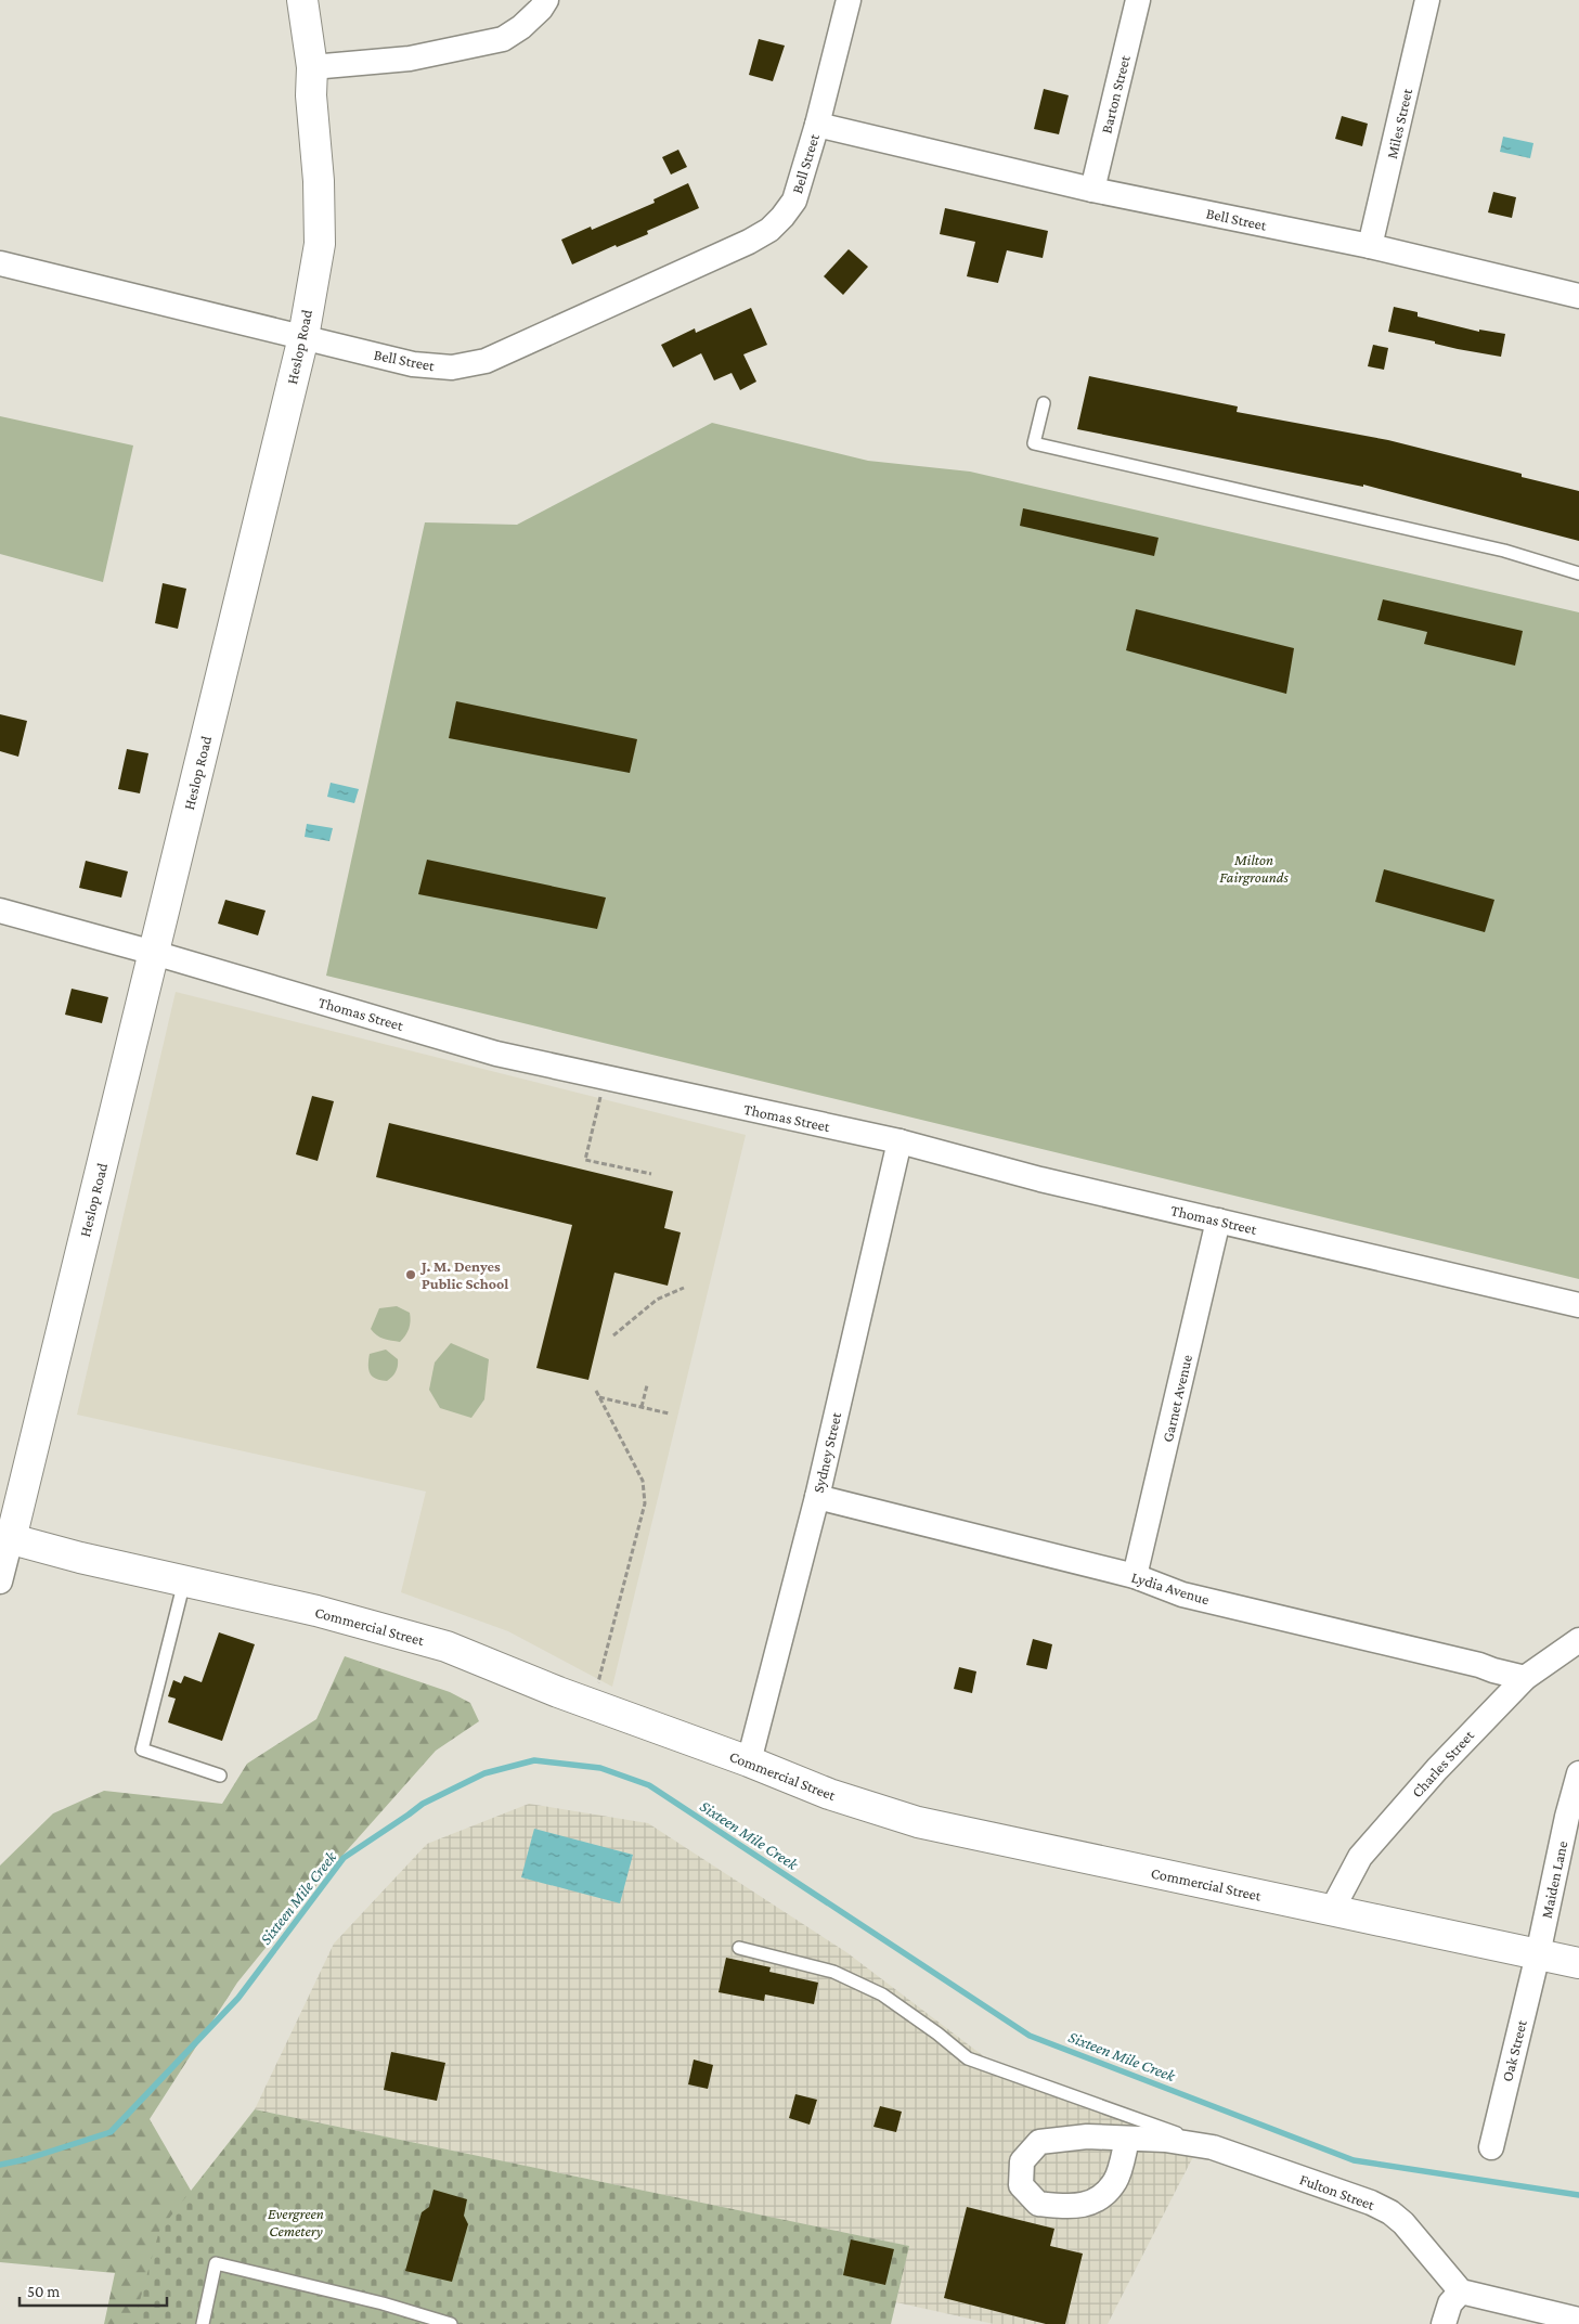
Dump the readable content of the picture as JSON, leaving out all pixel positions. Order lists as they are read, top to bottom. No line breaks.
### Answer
{"streets":{"street":["Barton Street","Miles Street","Bell Street","Heslop Road","Thomas Street","Garnet Avenue","Sydney Street","Lydia Avenue","Commercial Street","Charles Street","Maiden Lane","Oak Street","Fulton Street"]},"crossings":[["Barton Street","Bell Street"],["Miles Street","Bell Street"],["Bell Street","Heslop Road"],["Heslop Road","Thomas Street"],["Heslop Road","Commercial Street"],["Thomas Street","Garnet Avenue"],["Thomas Street","Sydney Street"],["Garnet Avenue","Lydia Avenue"],["Sydney Street","Lydia Avenue"],["Sydney Street","Commercial Street"],["Lydia Avenue","Charles Street"],["Commercial Street","Charles Street"],["Commercial Street","Maiden Lane"],["Commercial Street","Oak Street"],["Maiden Lane","Oak Street"]],"water":["Sixteen Mile Creek"],"parks":["Milton Fairgrounds","Evergreen Cemetery"],"places":["J. M. Denyes Public School"],"scale_bar":"50 m"}
